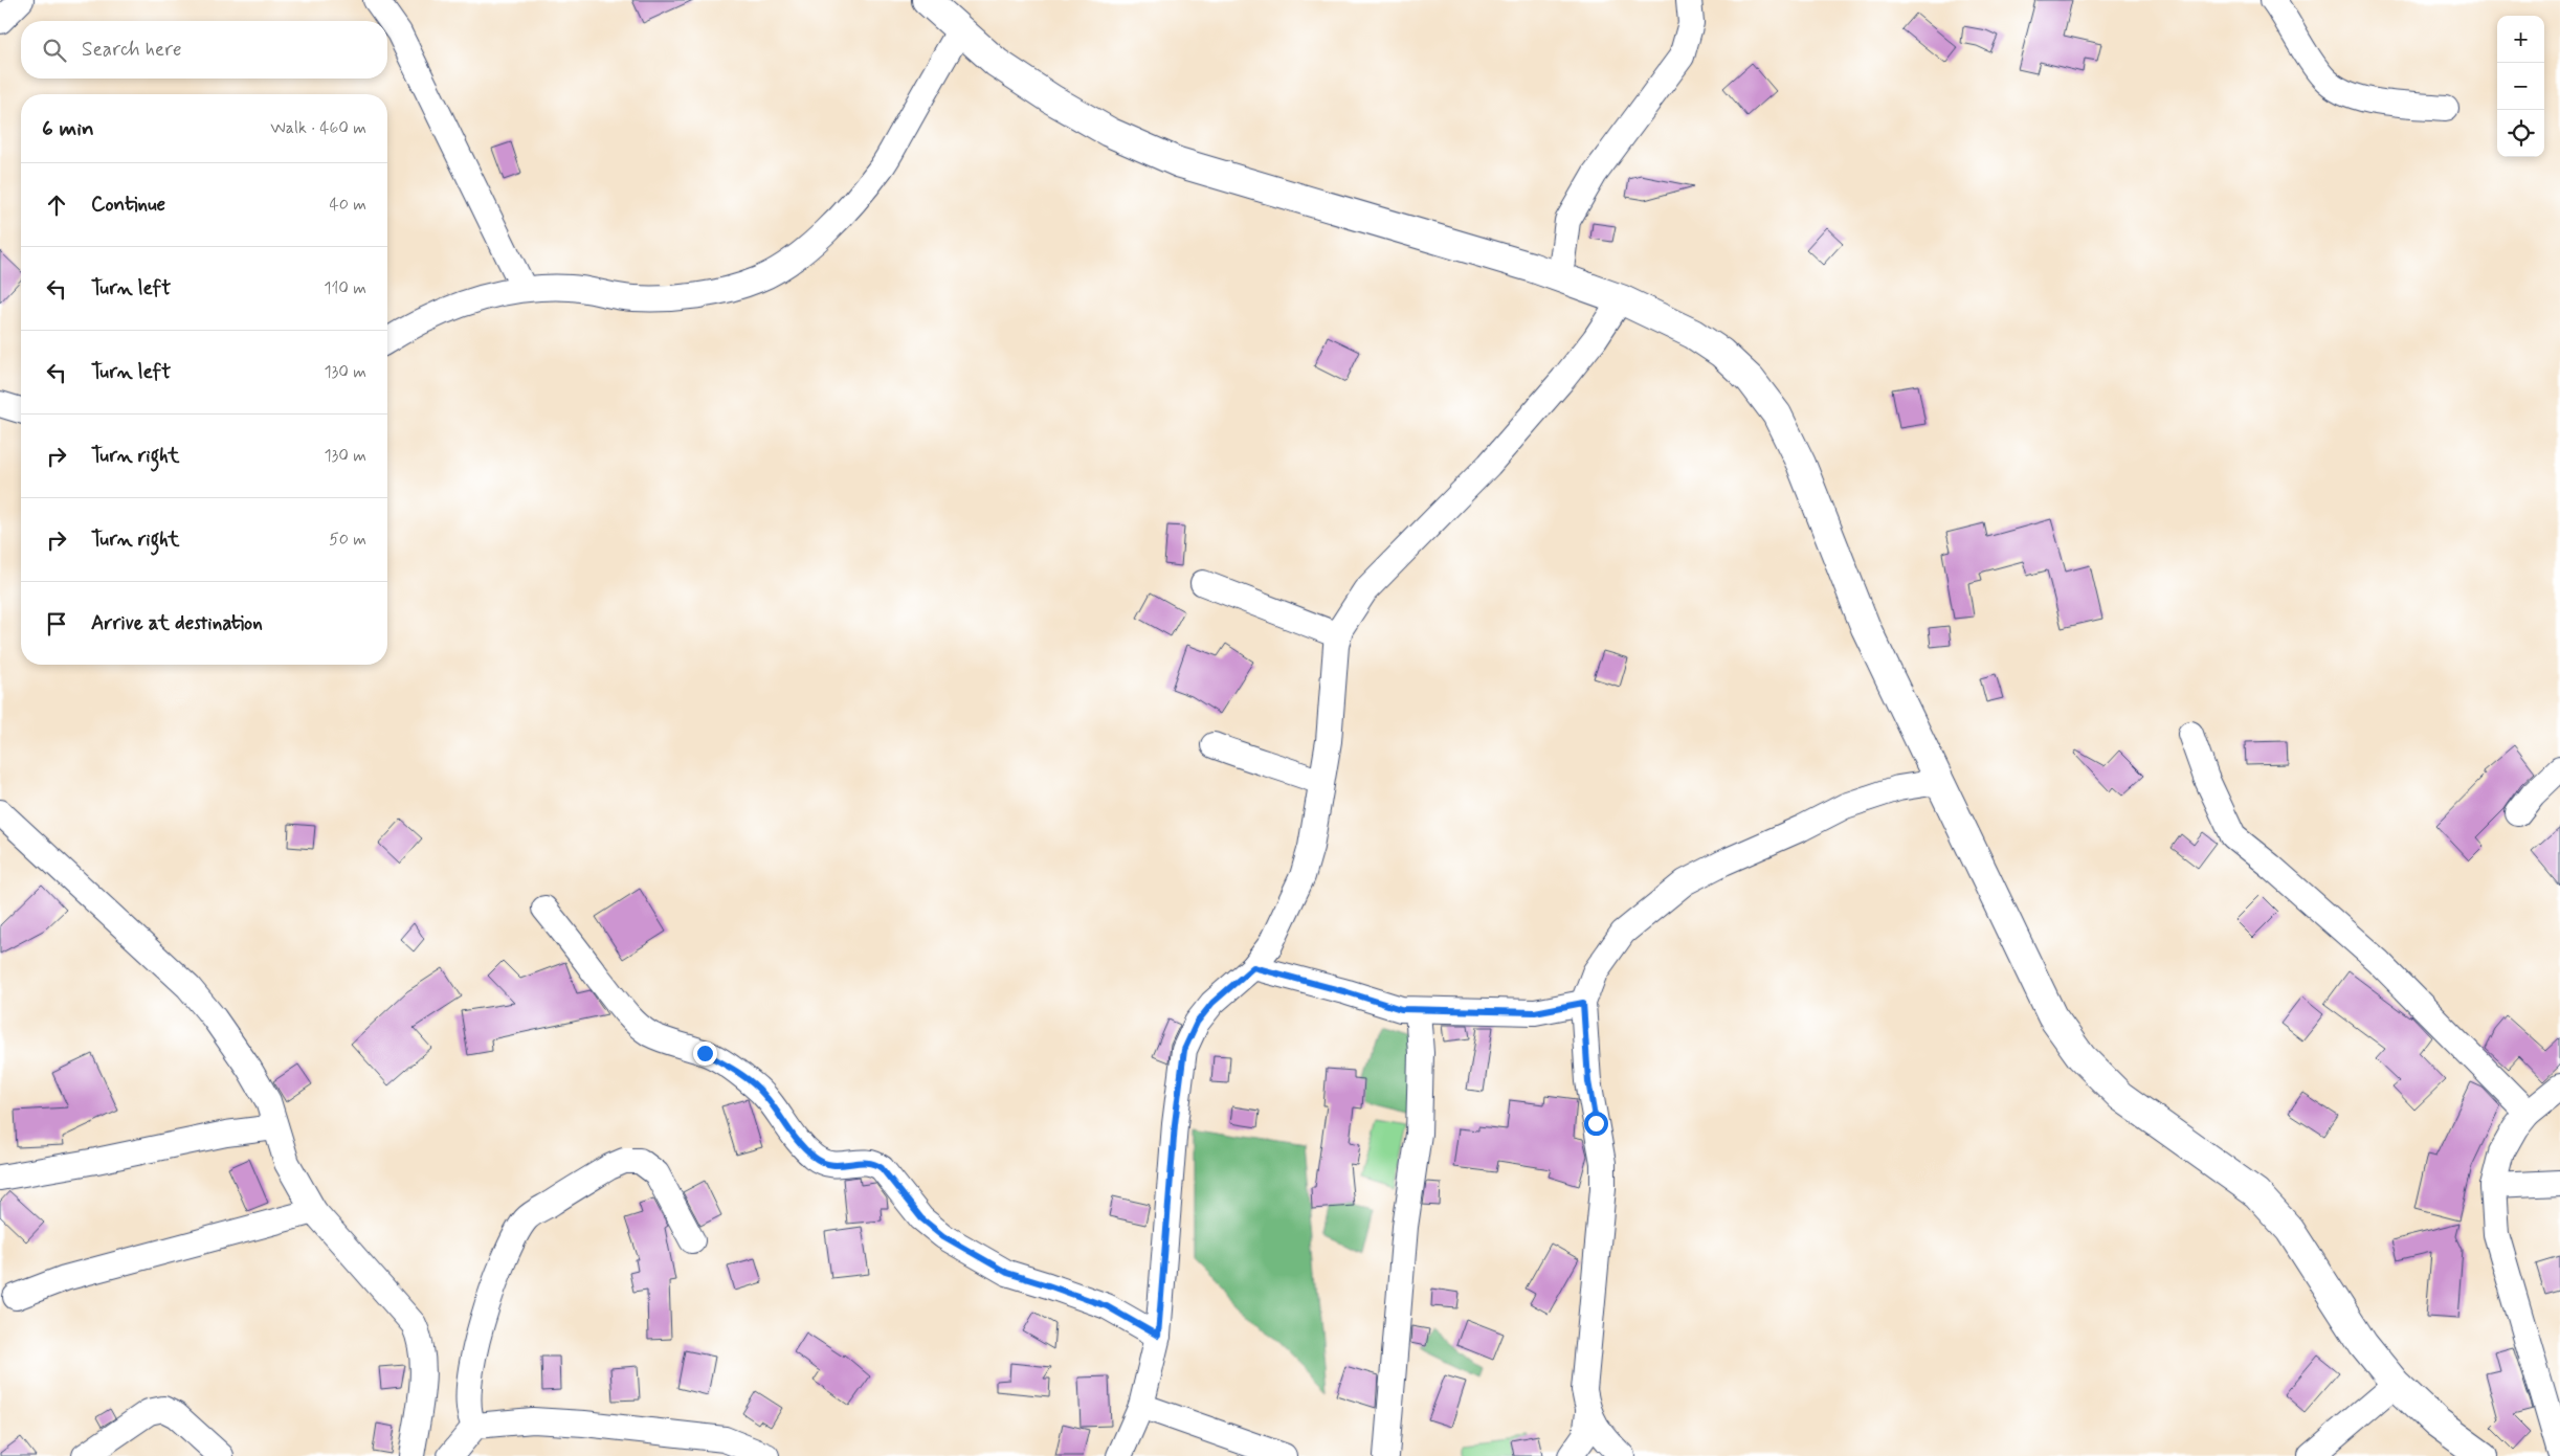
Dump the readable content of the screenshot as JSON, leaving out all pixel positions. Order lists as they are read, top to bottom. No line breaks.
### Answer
{"page":{"map_buttons":["+","−"],"search":"Search here","heading":["6 min","Walk · 460 m"],"list":[["Continue","40 m"],["Turn left","110 m"],["Turn left","130 m"],["Turn right","130 m"],["Turn right","50 m"],"Arrive at destination"]}}
